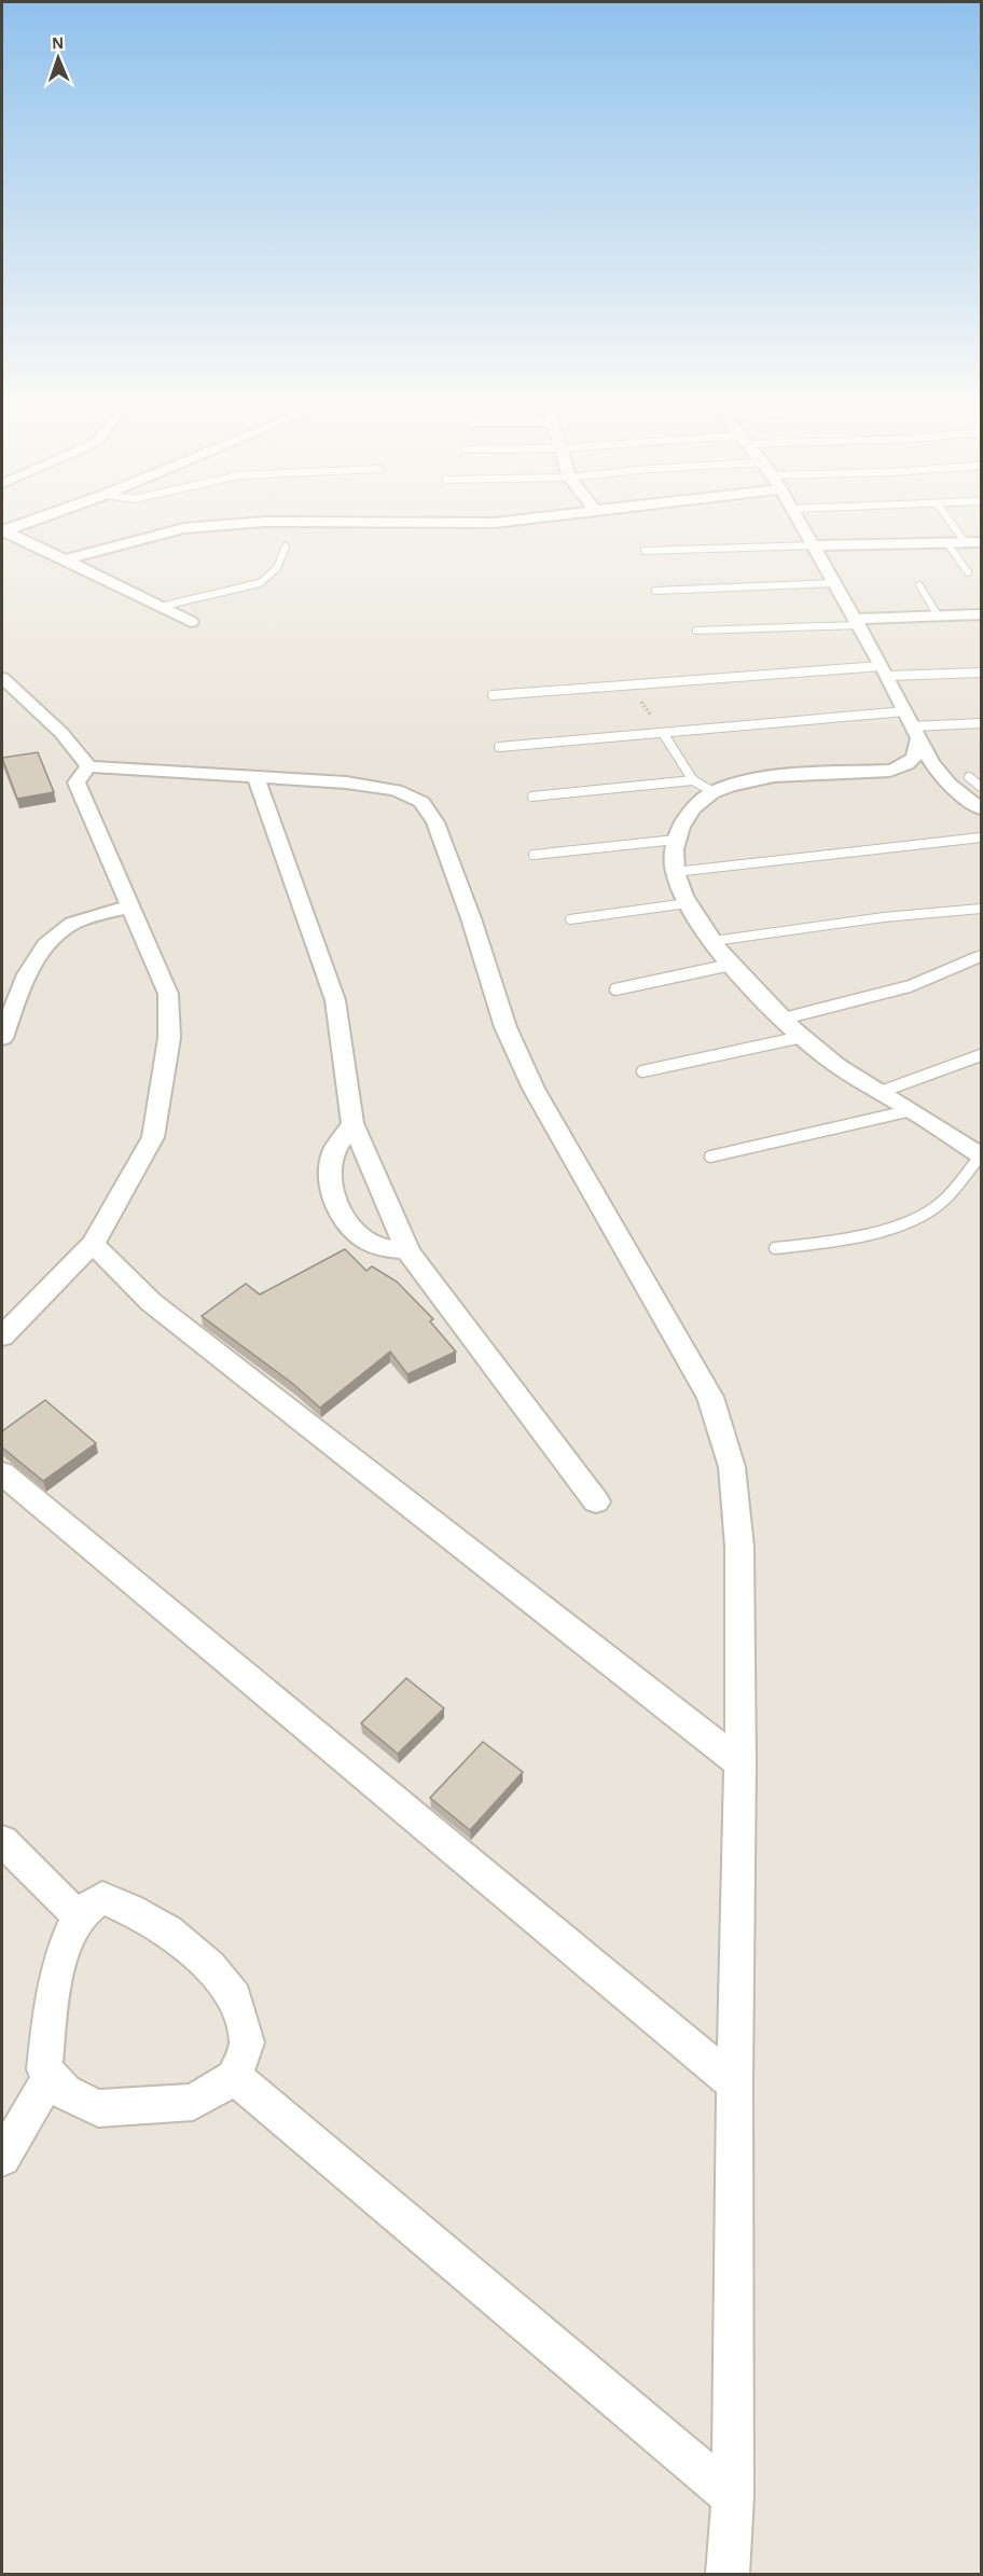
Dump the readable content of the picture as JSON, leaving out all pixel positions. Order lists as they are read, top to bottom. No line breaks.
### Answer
{"north":"top"}
